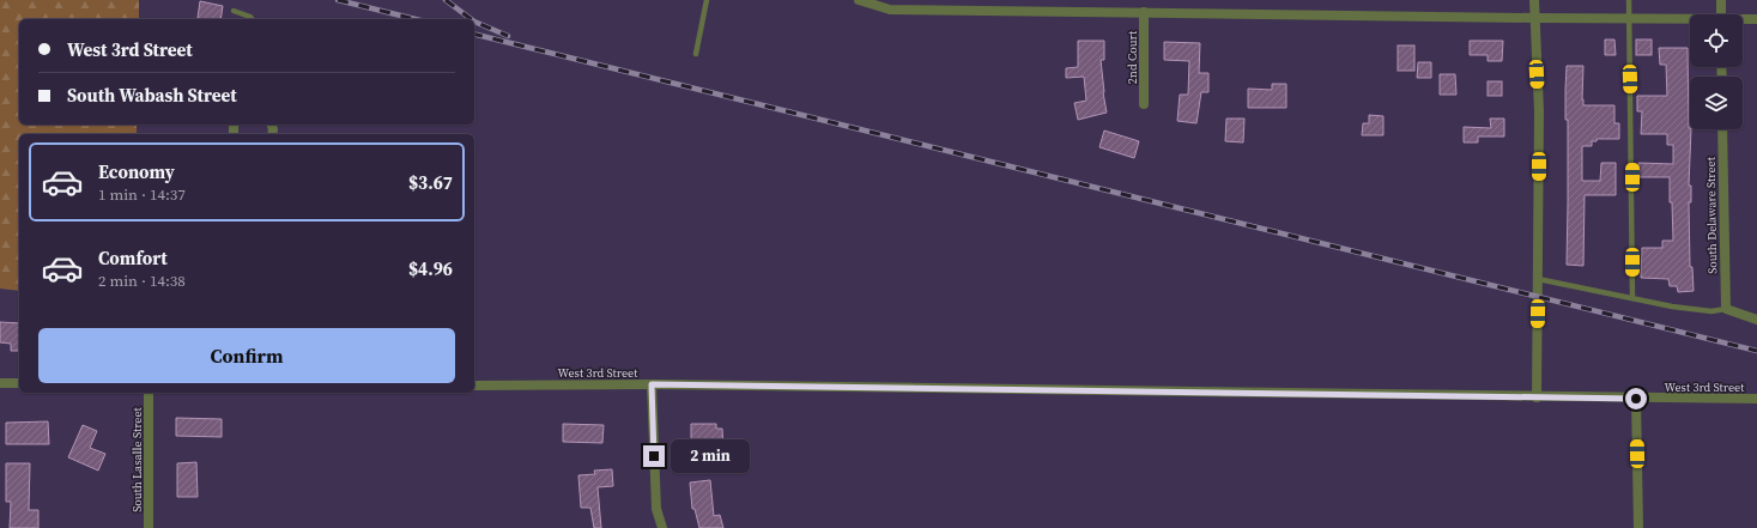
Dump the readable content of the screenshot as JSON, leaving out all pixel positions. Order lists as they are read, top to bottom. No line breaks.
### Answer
{"streets":{"street":["2nd Court","South Delaware Street","West 3rd Street","South Lasalle Street"]},"page":{"banner":["West 3rd Street","South Wabash Street"],"list":[{"name":"Economy","note":"1 min · 14:37","value":"$3.67"},{"name":"Comfort","note":"2 min · 14:38","value":"$4.96"}],"buttons":"Confirm","bubble":"2 min"}}
